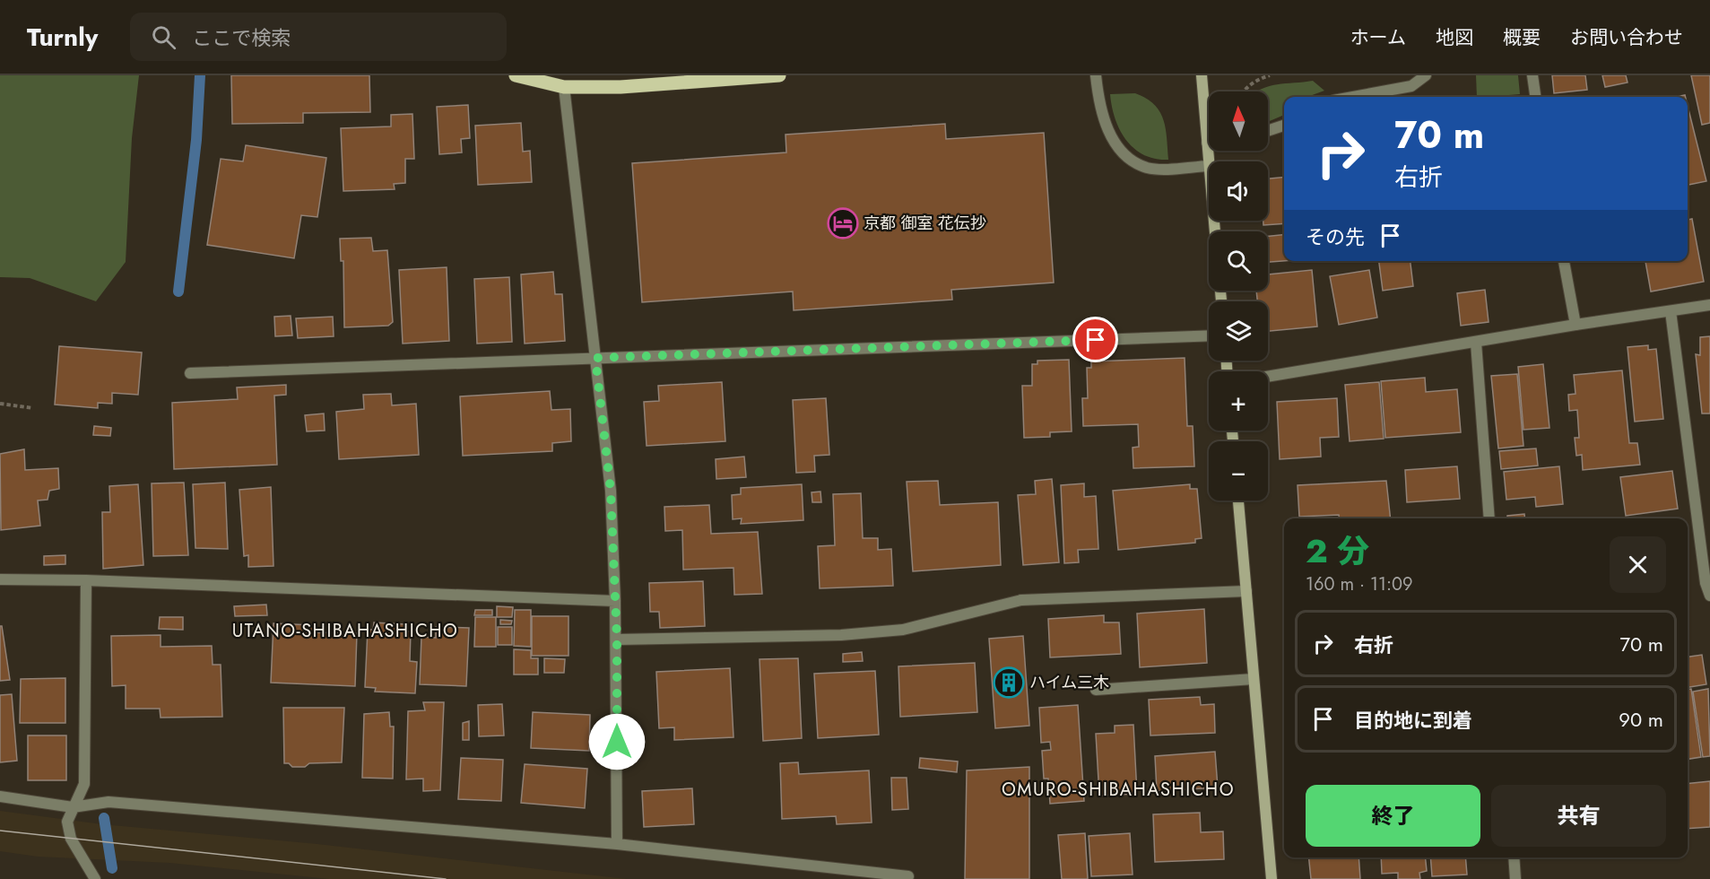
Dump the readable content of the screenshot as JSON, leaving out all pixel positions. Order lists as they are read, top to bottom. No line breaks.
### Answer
{"districts":["UTANO-SHIBAHASHICHO","OMURO-SHIBAHASHICHO"],"places":{"hotel":["京都 御室 花伝抄"],"building":["ハイム三木"]},"north":"top","page":{"header":"Turnly","search":"ここで検索","nav":["ホーム","地図","概要","お問い合わせ"],"map_buttons":["+","−"],"turn":["70 m","右折"],"then":"その先","heading":["2 分","160 m · 11:09"],"list":[{"name":"右折","value":"70 m"},{"name":"目的地に到着","value":"90 m"}],"buttons":["終了","共有"]}}
